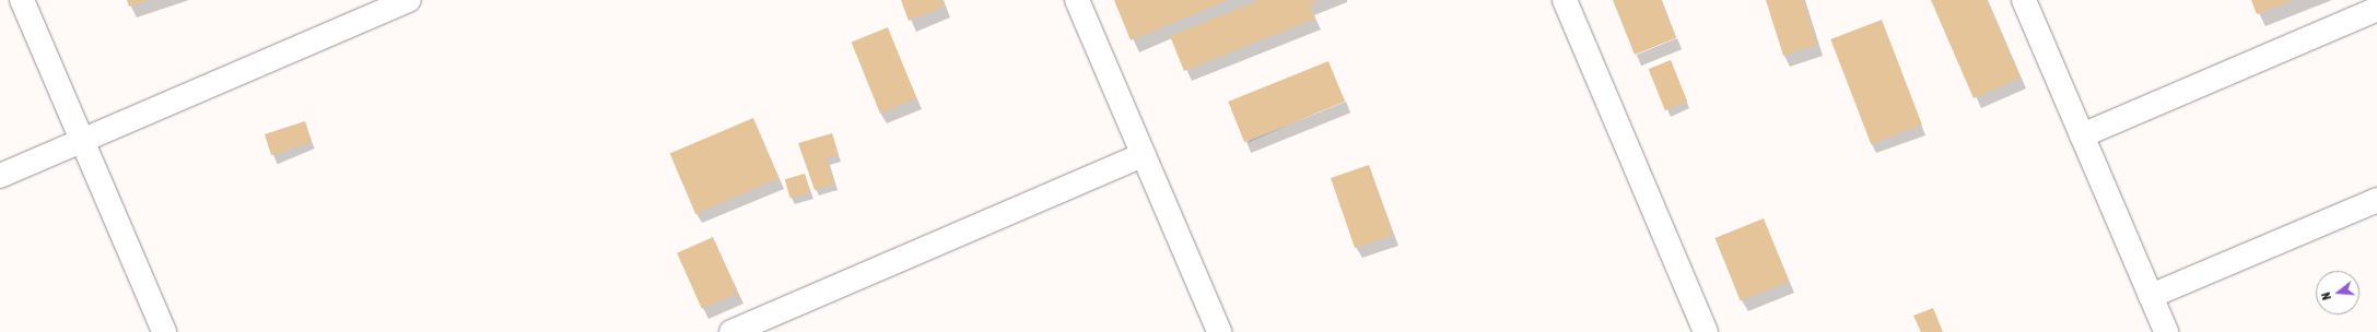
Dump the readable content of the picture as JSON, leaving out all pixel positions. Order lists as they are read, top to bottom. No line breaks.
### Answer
{"north":"left"}
